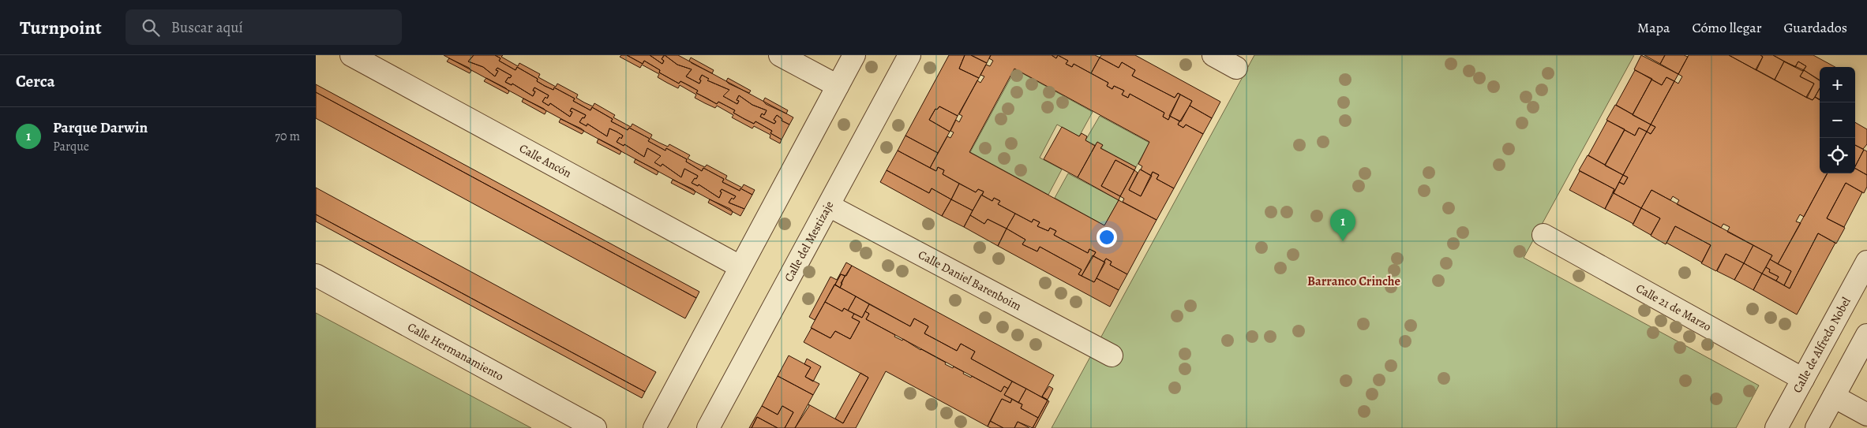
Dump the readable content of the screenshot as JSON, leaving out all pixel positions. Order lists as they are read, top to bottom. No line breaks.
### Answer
{"streets":{"street":["Calle Ancón","Calle del Mestizaje","Calle Daniel Barenboim","Calle 21 de Marzo","Calle de Alfredo Nobel","Calle Hermanamiento"]},"crossings":[["Calle del Mestizaje","Calle Daniel Barenboim"],["Calle 21 de Marzo","Calle de Alfredo Nobel"]],"districts":["Barranco Crinche"],"page":{"header":"Turnpoint","search":"Buscar aquí","nav":["Mapa","Cómo llegar","Guardados"],"heading":"Cerca","map_buttons":["+","−"],"list":[{"mark":"1","name":"Parque Darwin","note":"Parque","value":"70 m"}],"pins":"1"}}
